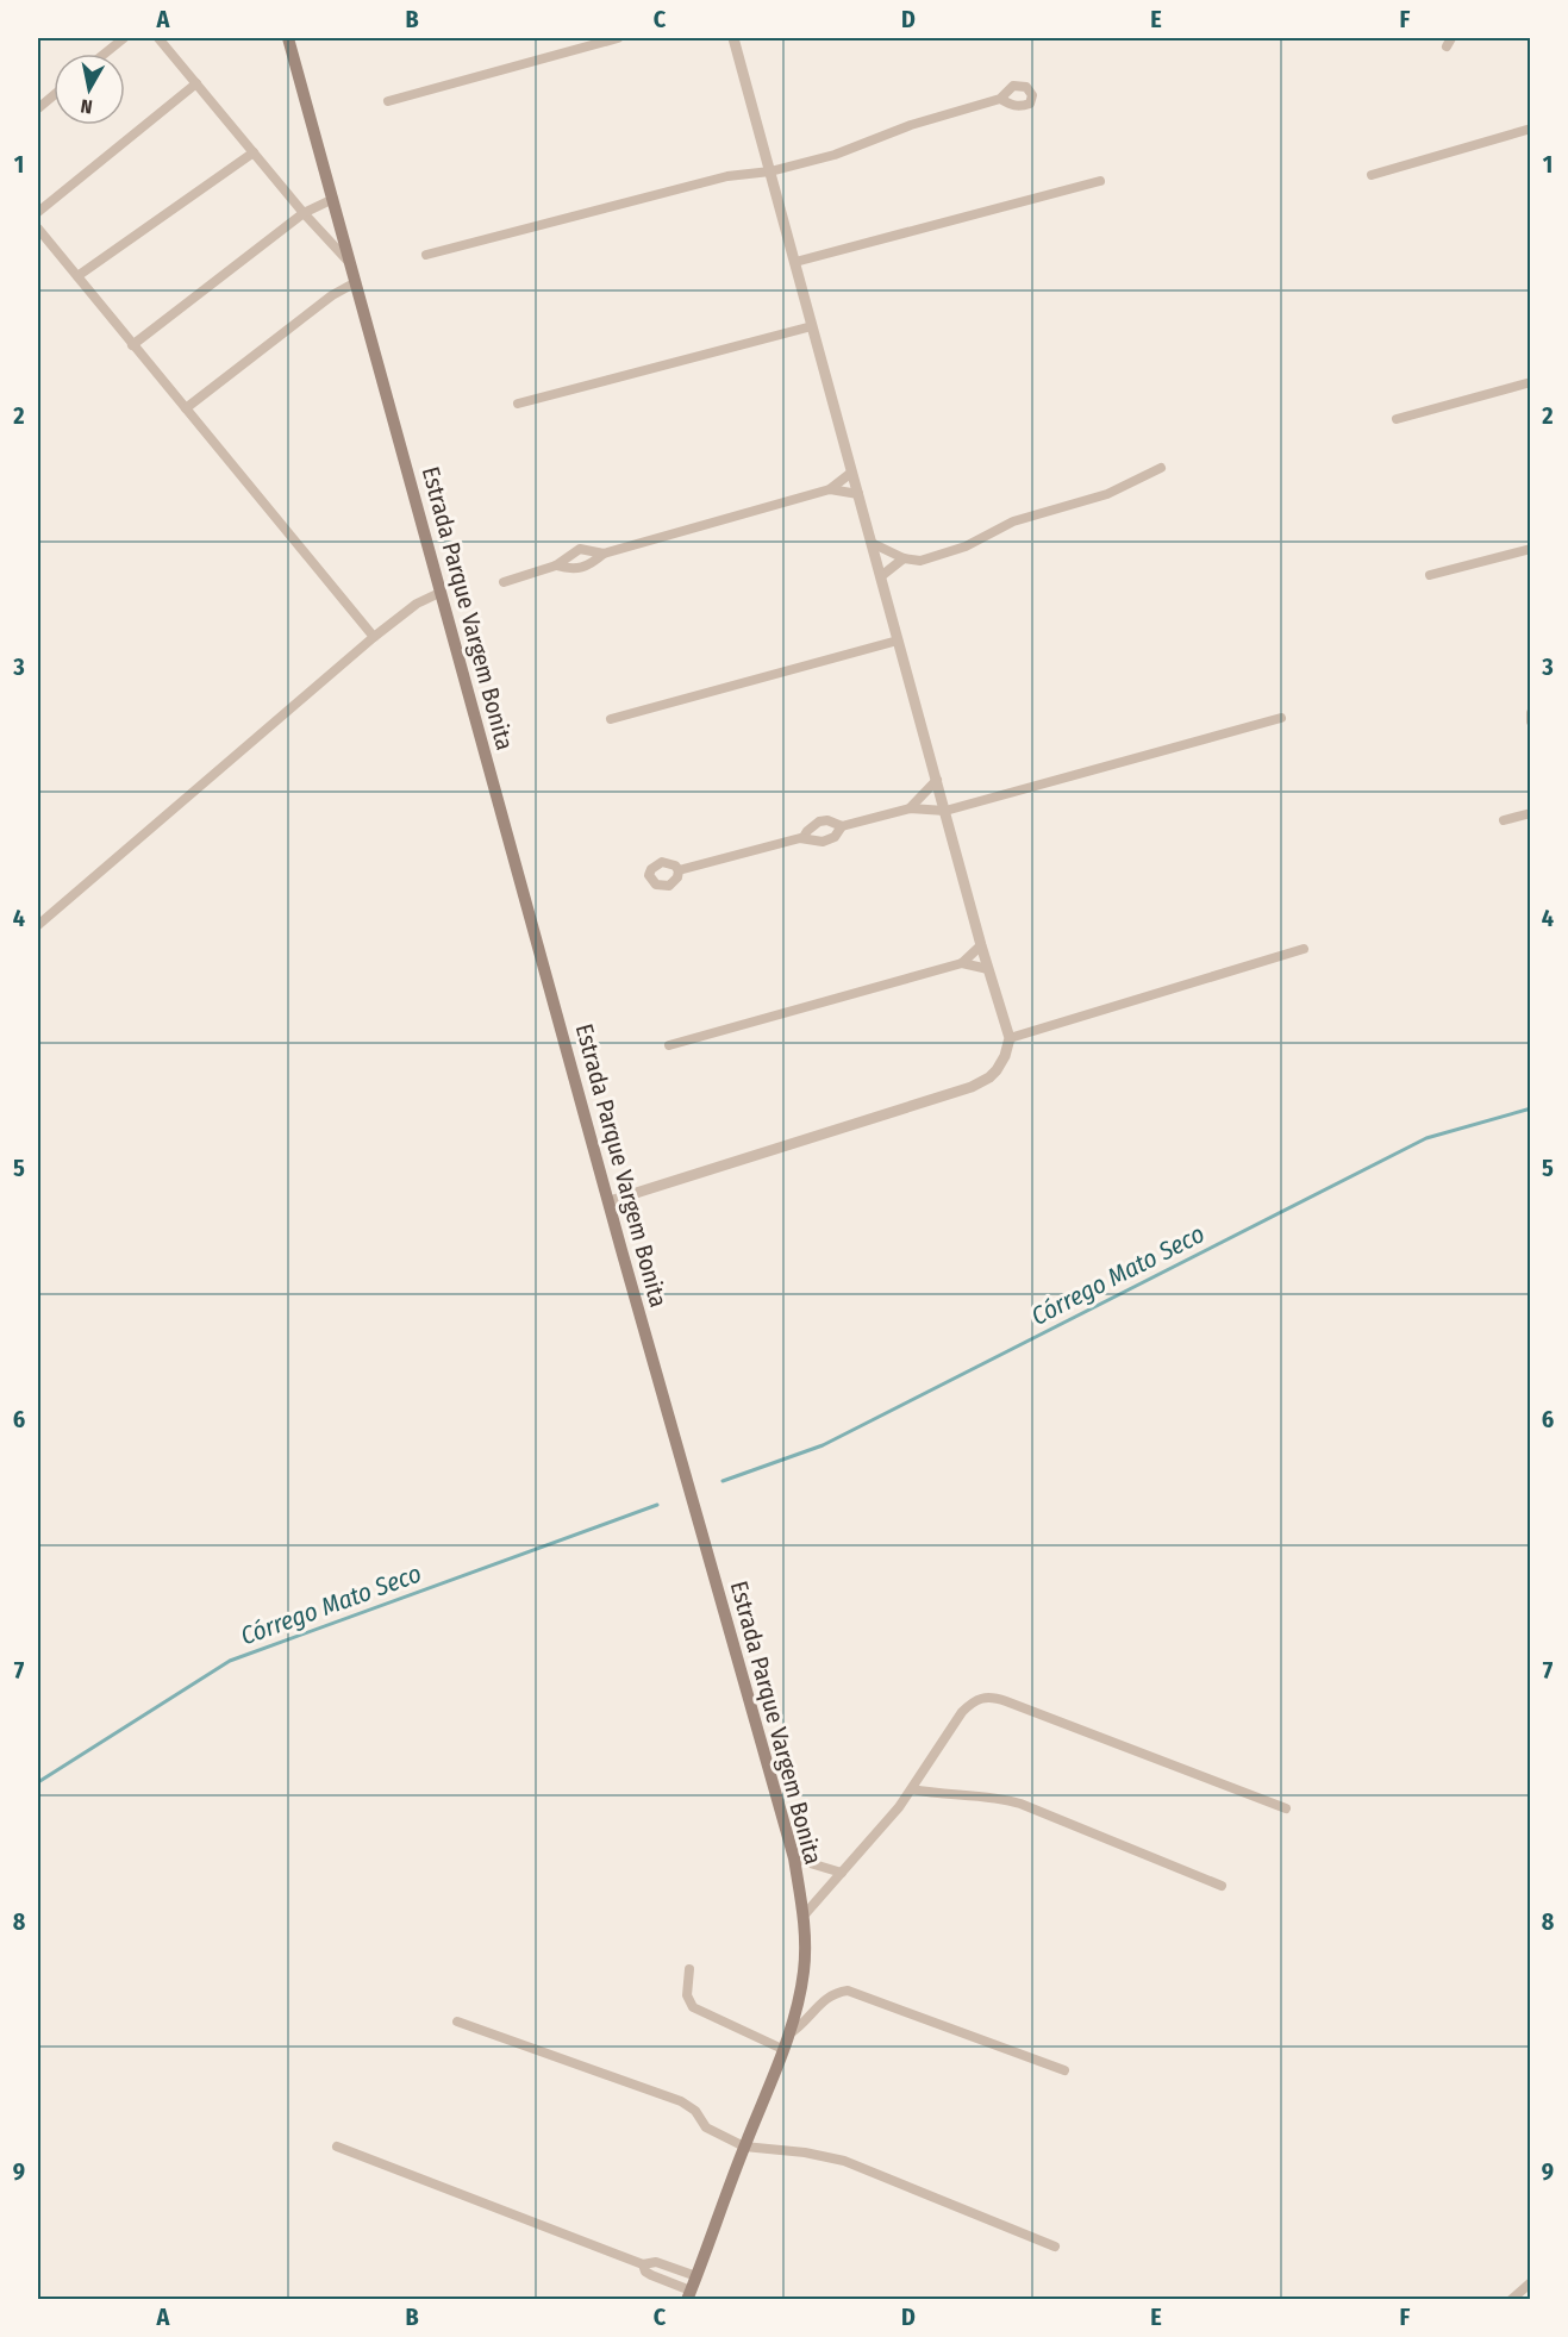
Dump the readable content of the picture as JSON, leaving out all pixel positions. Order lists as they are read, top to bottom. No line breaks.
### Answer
{"streets":{"main road":["Estrada Parque Vargem Bonita"]},"water":["Córrego Mato Seco"],"north":"bottom","grid":{"columns":["A","B","C","D","E","F"],"rows":["1","2","3","4","5","6","7","8","9"]}}
